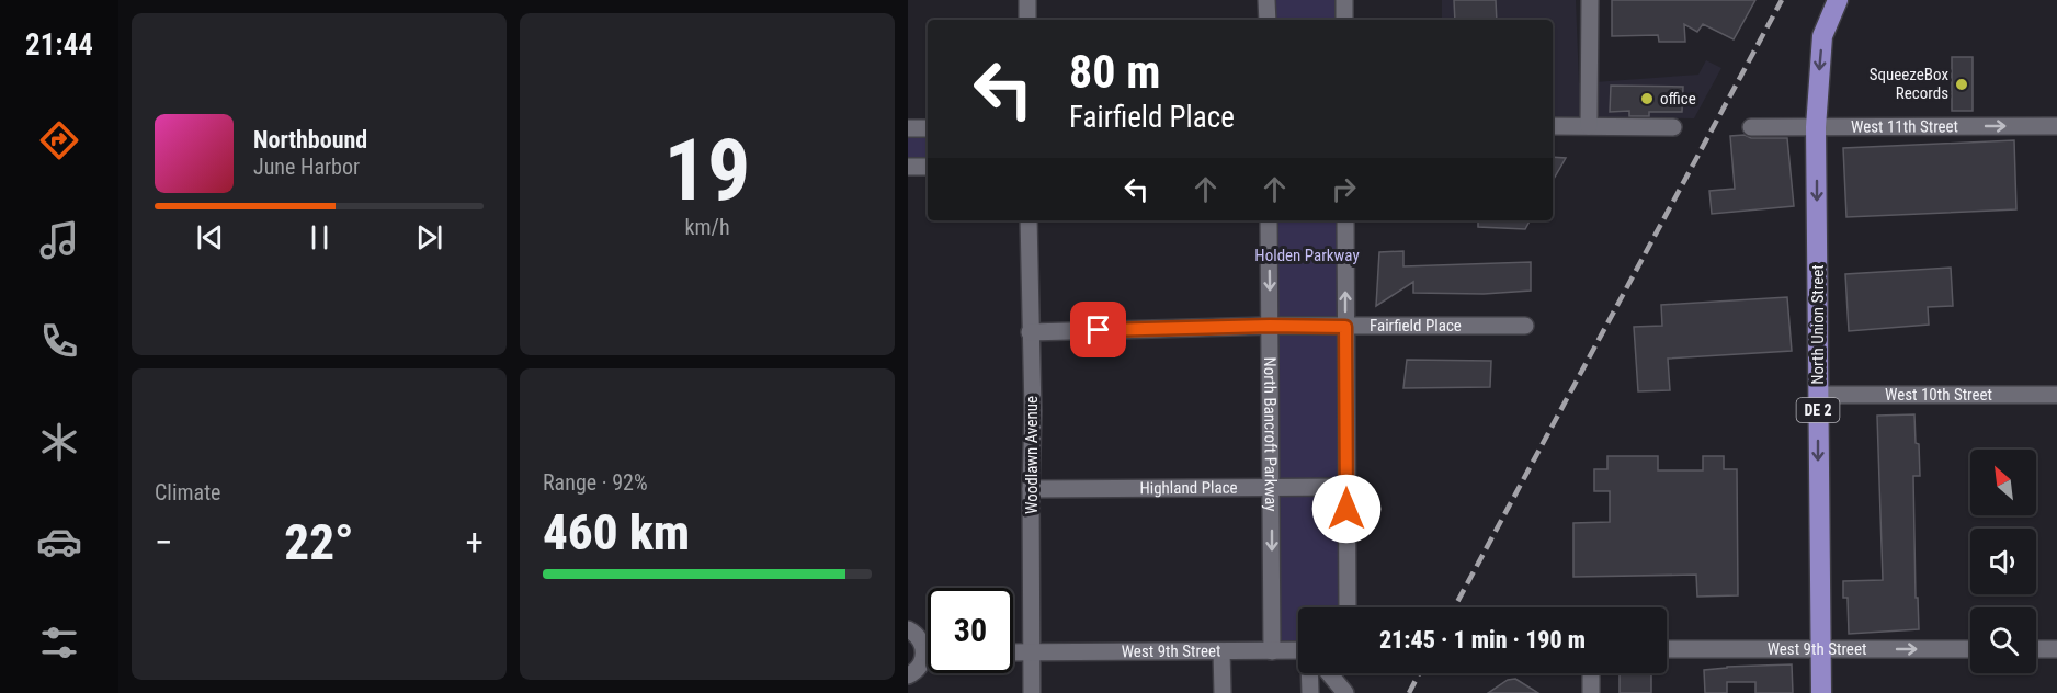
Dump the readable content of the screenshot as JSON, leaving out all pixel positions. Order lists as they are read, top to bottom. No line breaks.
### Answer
{"streets":{"main road":["North Union Street","DE 2"],"street":["West 11th Street","Fairfield Place","West 10th Street","North Bancroft Parkway","Woodlawn Avenue","Highland Place","West 9th Street"]},"crossings":[["West 11th Street","North Union Street"],["North Union Street","West 10th Street"],["North Union Street","West 9th Street"],["Fairfield Place","North Bancroft Parkway"],["Fairfield Place","Woodlawn Avenue"],["North Bancroft Parkway","Highland Place"],["North Bancroft Parkway","West 9th Street"],["Woodlawn Avenue","Highland Place"],["Woodlawn Avenue","West 9th Street"]],"one_way":["West 11th Street","North Union Street"],"parks":["Holden Parkway"],"places":["SqueezeBox Records","office"],"north":"top left","page":{"tabs":"21:44","tile":[["19","km/h"],"Climate",["Range · 92%","460 km"]],"turn":["80 m","Fairfield Place"],"song":["Northbound","June Harbor"],"heat":["−","22°","+"],"limit":"30","trip":"21:45 · 1 min · 190 m"}}
